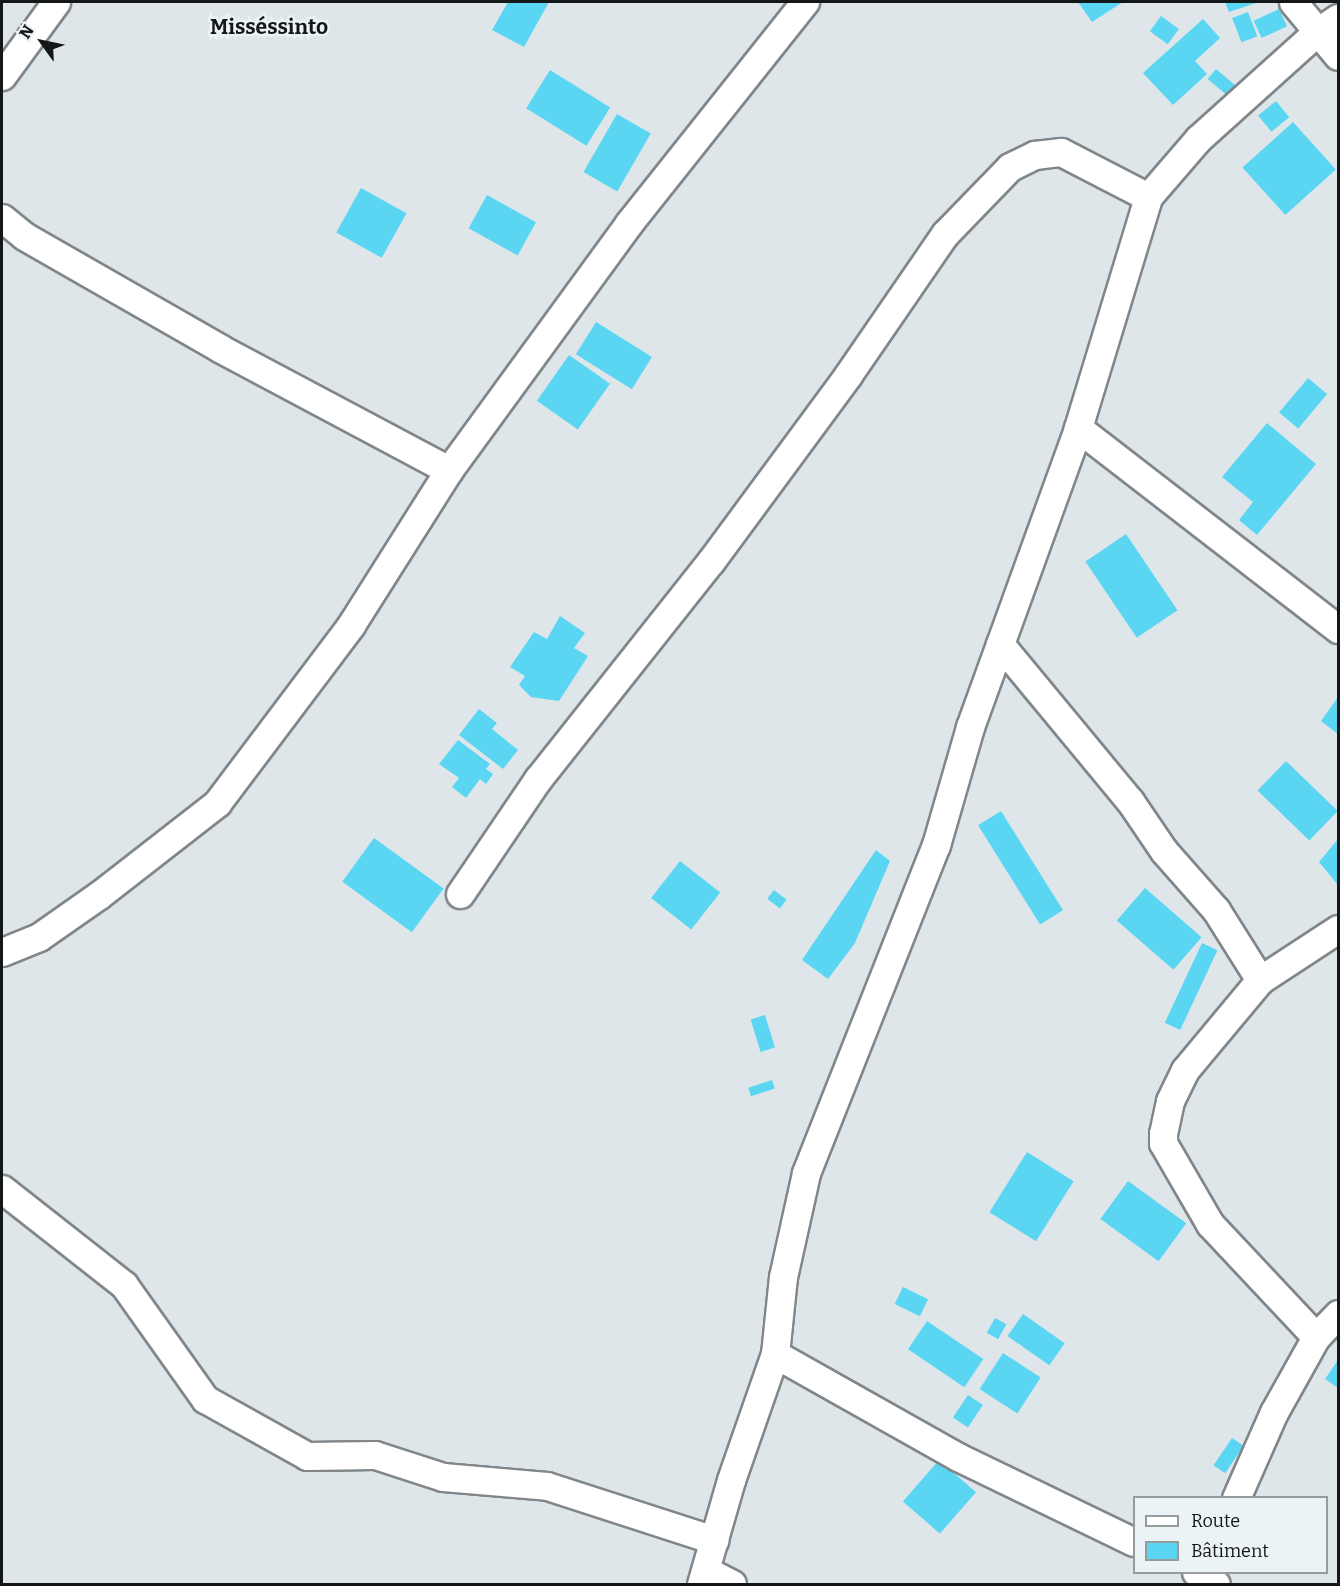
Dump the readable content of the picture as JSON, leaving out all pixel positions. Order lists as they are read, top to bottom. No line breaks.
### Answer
{"districts":["Misséssinto"],"legend":["Route","Bâtiment"],"north":"top left"}
